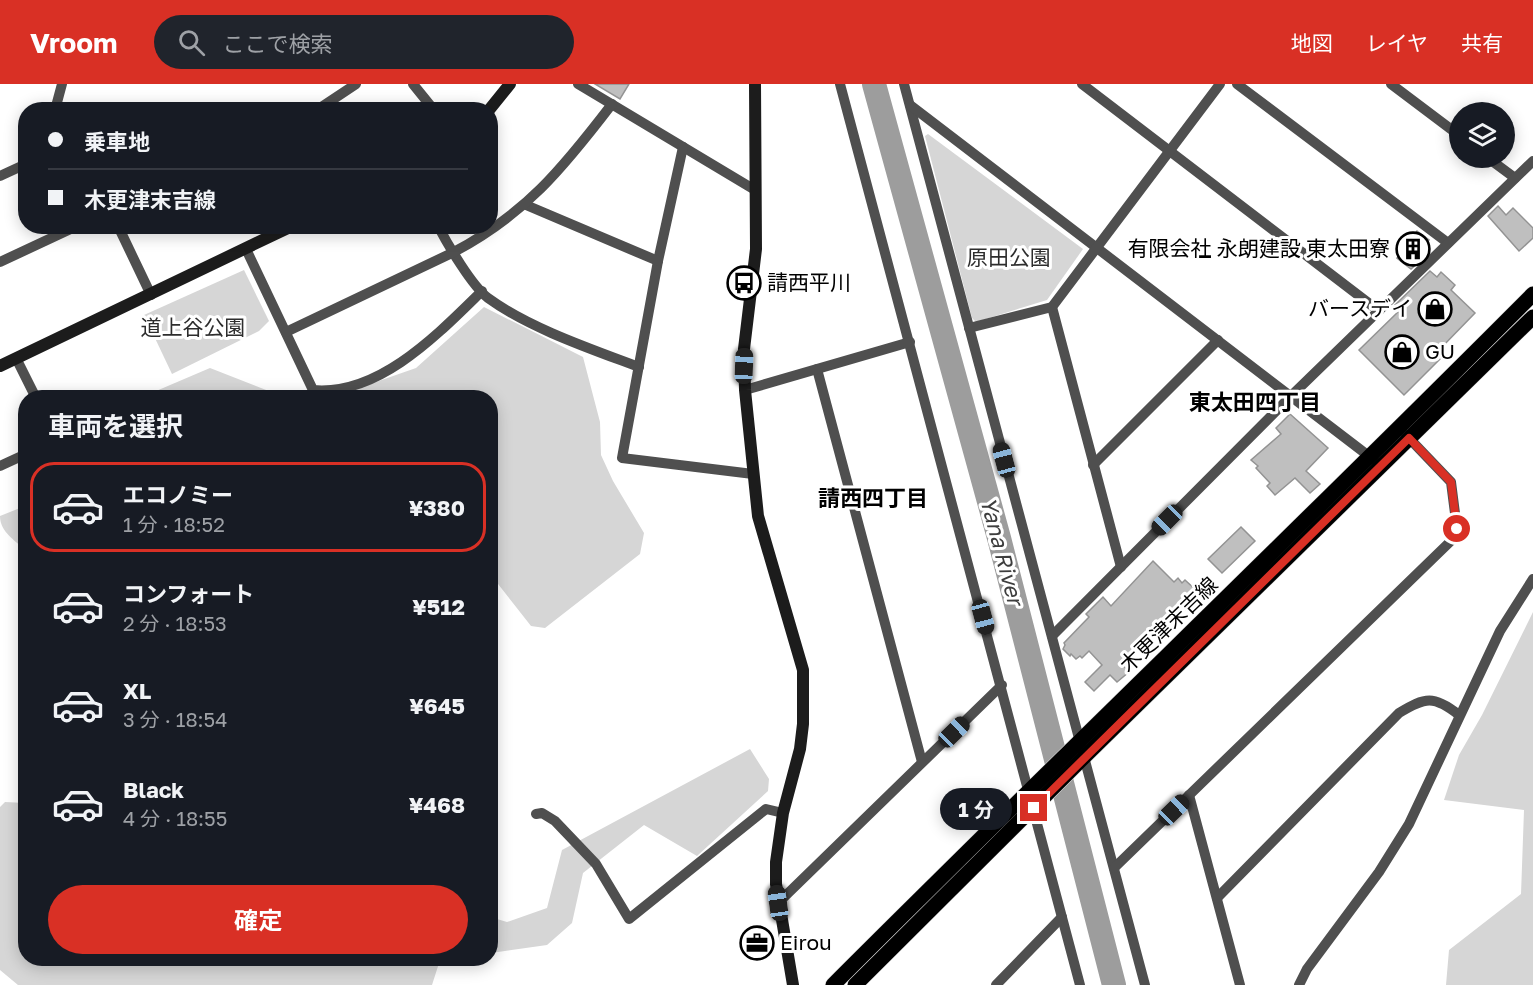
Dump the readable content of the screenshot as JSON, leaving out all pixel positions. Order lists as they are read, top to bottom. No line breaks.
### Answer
{"streets":{"main road":["木更津末吉線"]},"districts":["東太田四丁目","請西四丁目"],"water":["Yana River"],"parks":["原田公園","道上谷公園"],"places":{"building":["有限会社 永朗建設 東太田寮"],"bus stop":["請西平川"],"shop":["バースデイ","GU"],"office":["Eirou"]},"page":{"header":"Vroom","search":"ここで検索","nav":["地図","レイヤ","共有"],"banner":["乗車地","木更津末吉線"],"heading":"車両を選択","list":[{"name":"エコノミー","note":"1 分 · 18:52","value":"¥380"},{"name":"コンフォート","note":"2 分 · 18:53","value":"¥512"},{"name":"XL","note":"3 分 · 18:54","value":"¥645"},{"name":"Black","note":"4 分 · 18:55","value":"¥468"}],"bubble":"1 分","buttons":"確定"}}
